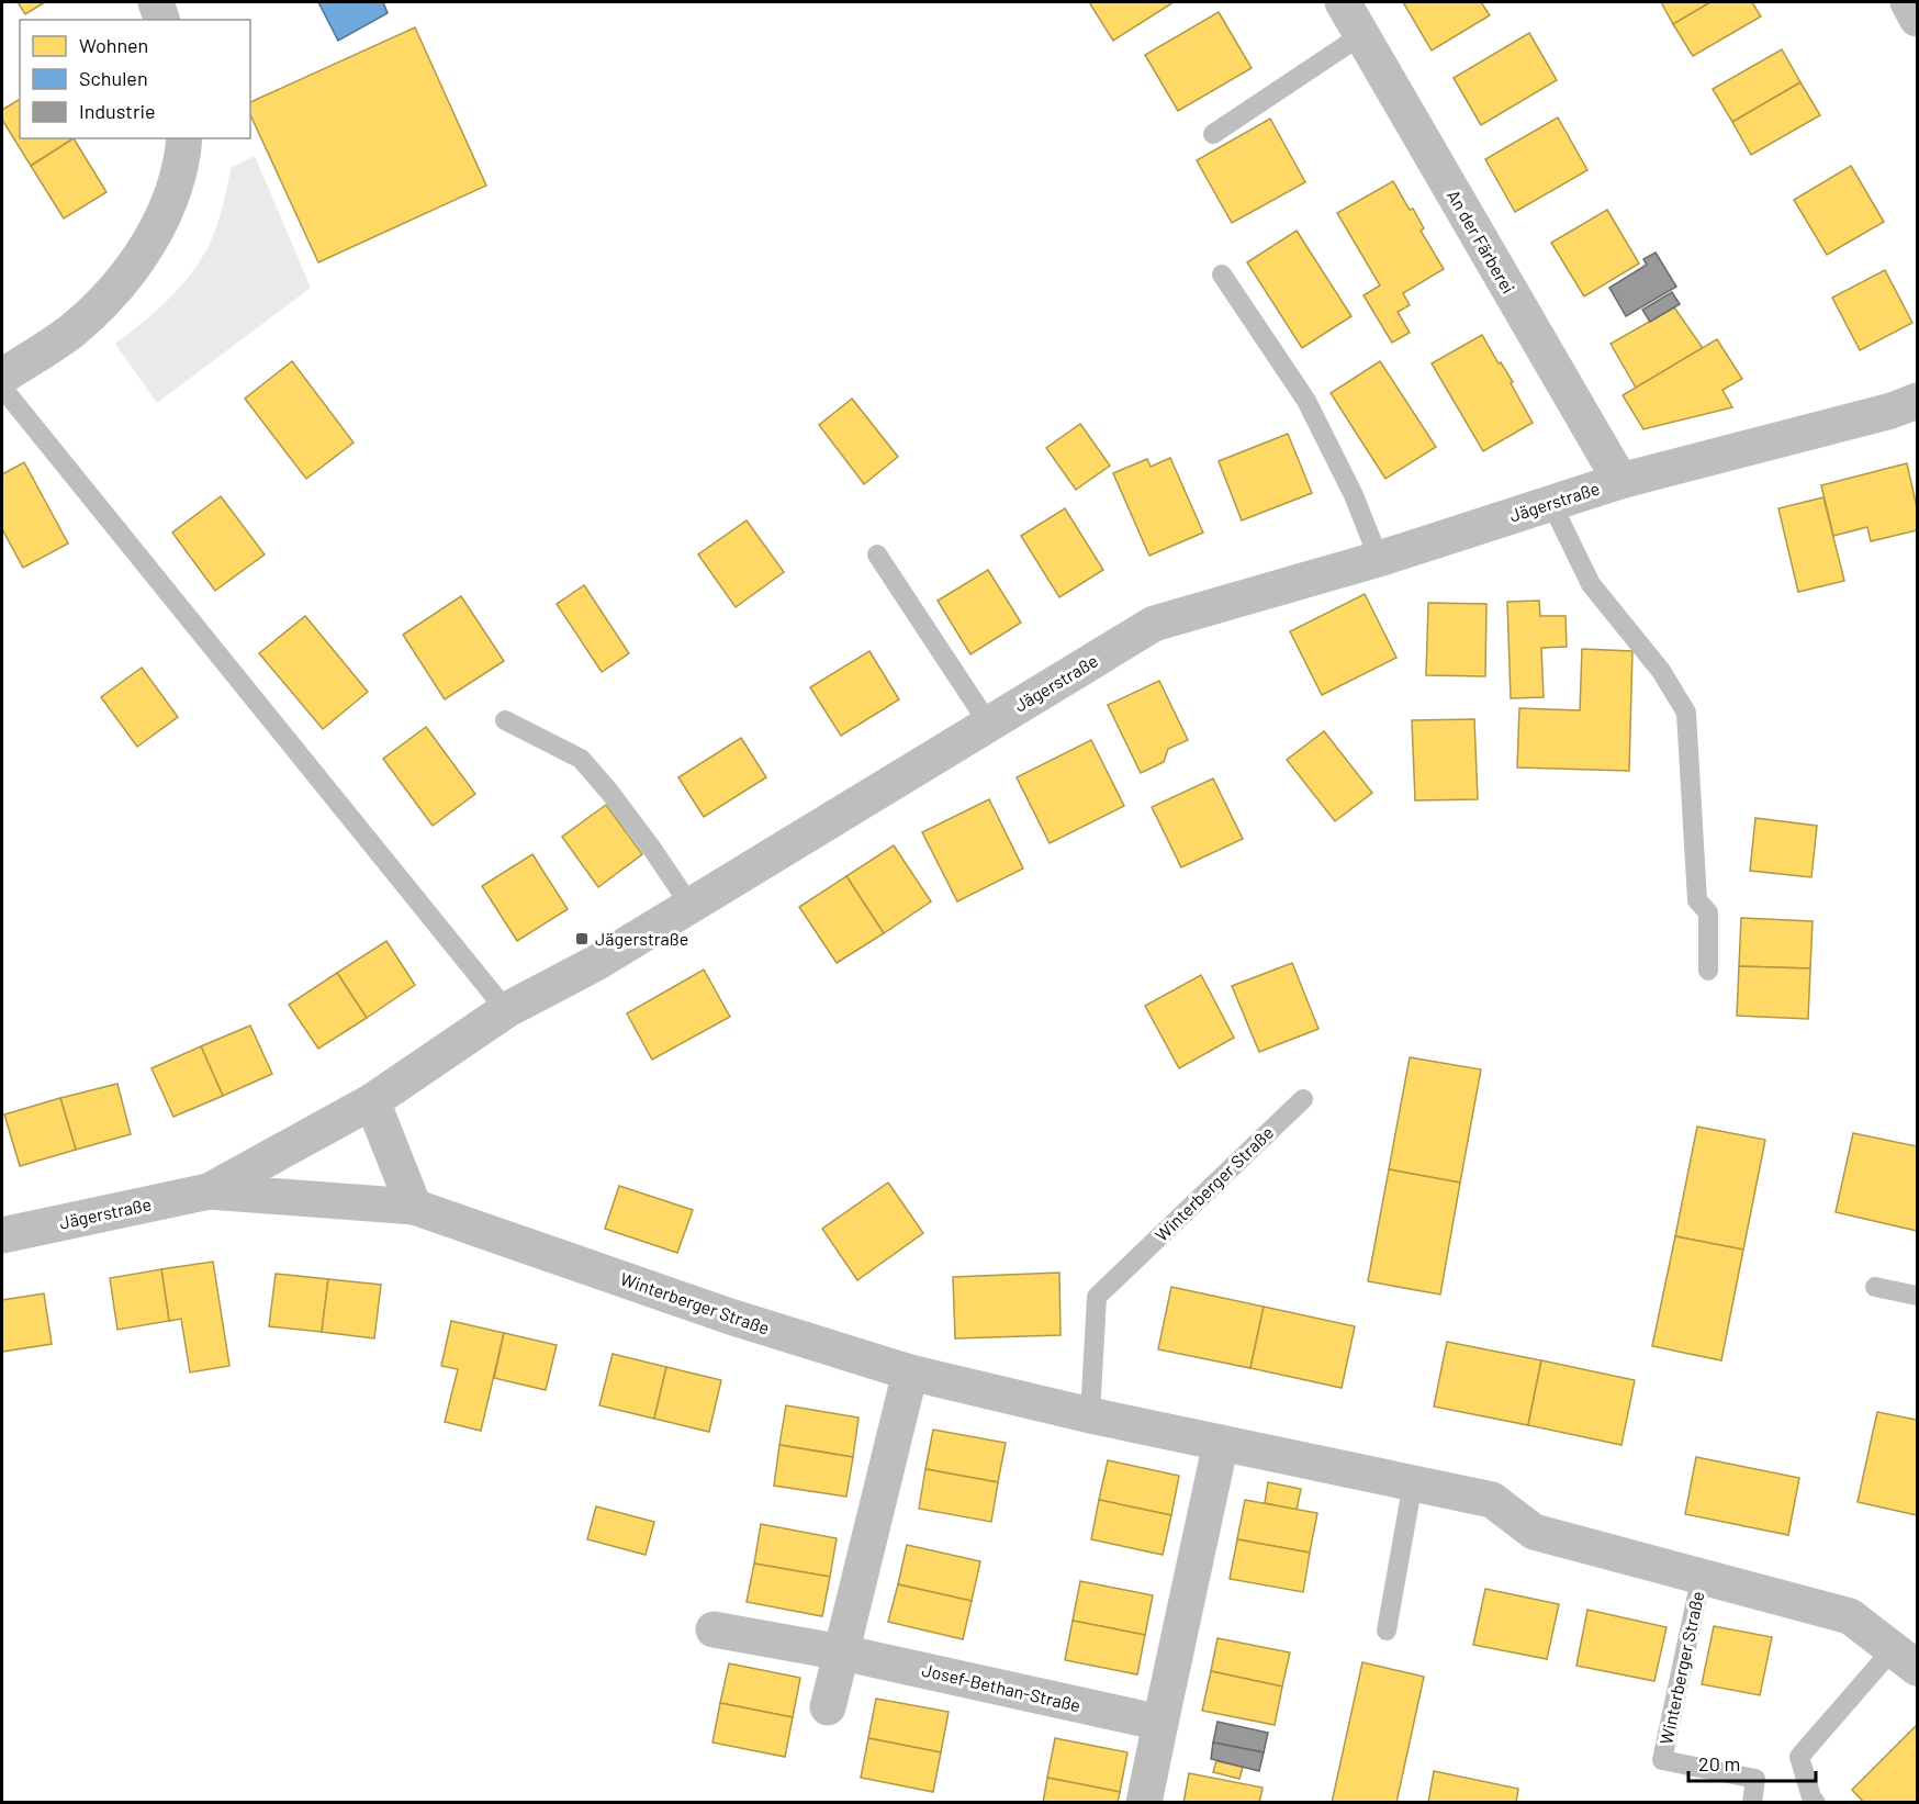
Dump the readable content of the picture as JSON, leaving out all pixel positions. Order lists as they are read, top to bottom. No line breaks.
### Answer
{"streets":{"street":["An der Färberei","Jägerstraße","Winterberger Straße","Josef-Bethan-Straße"]},"crossings":[["An der Färberei","Jägerstraße"],["Jägerstraße","Winterberger Straße"]],"places":{"transit":["Jägerstraße"]},"legend":["Wohnen","Schulen","Industrie"],"scale_bar":"20 m"}
